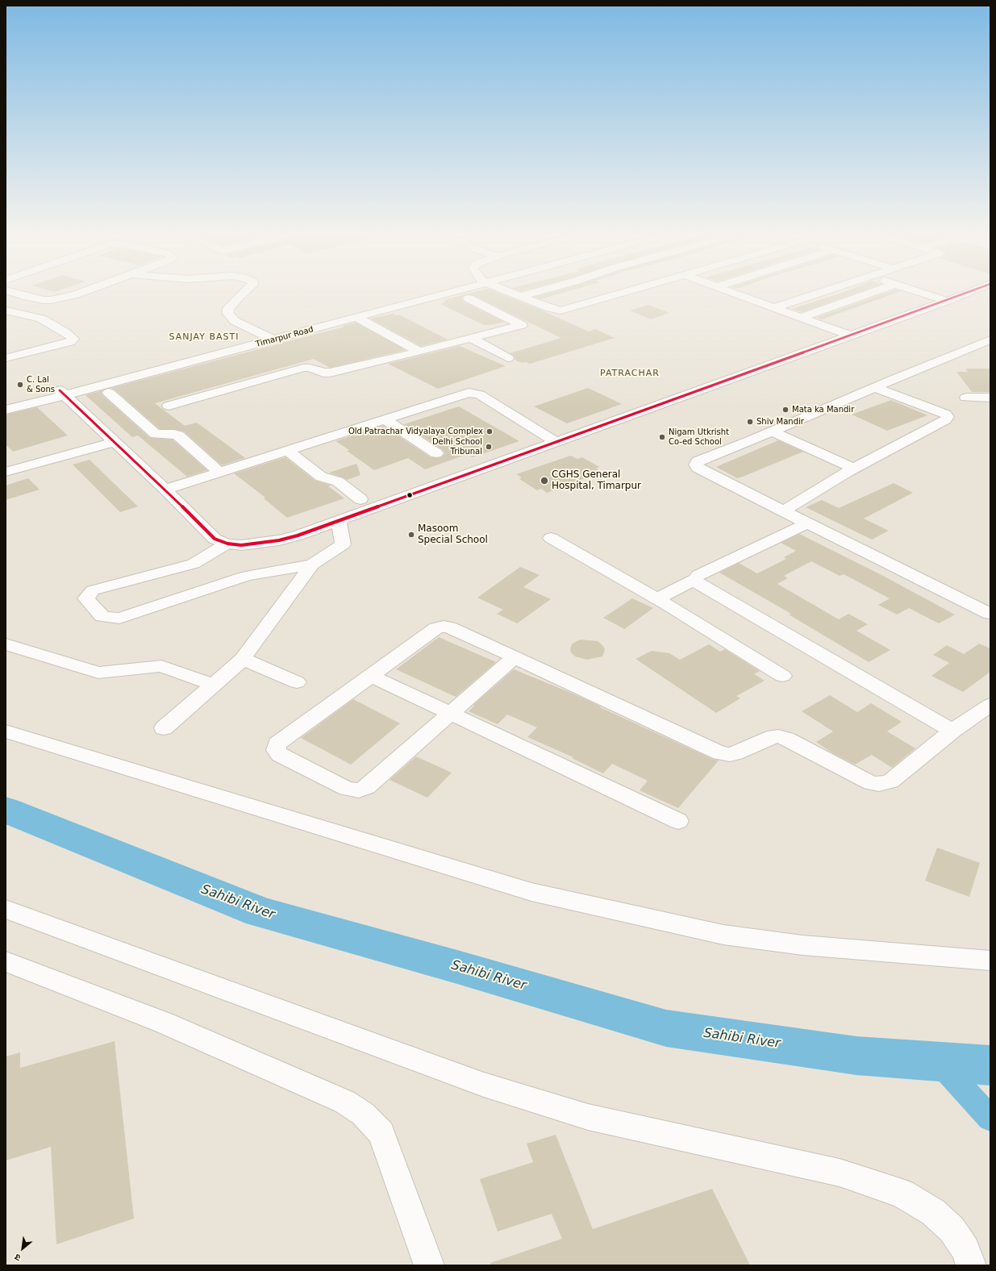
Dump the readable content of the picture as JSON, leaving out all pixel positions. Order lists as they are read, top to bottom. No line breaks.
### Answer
{"streets":{"street":["Timarpur Road"]},"districts":["SANJAY BASTI","PATRACHAR"],"water":["Sahibi River"],"places":["C. Lal & Sons","Mata ka Mandir","Shiv Mandir","Old Patrachar Vidyalaya Complex","Nigam Utkrisht Co-ed School","Delhi School Tribunal","CGHS General Hospital, Timarpur","Masoom Special School"],"north":"bottom left"}
